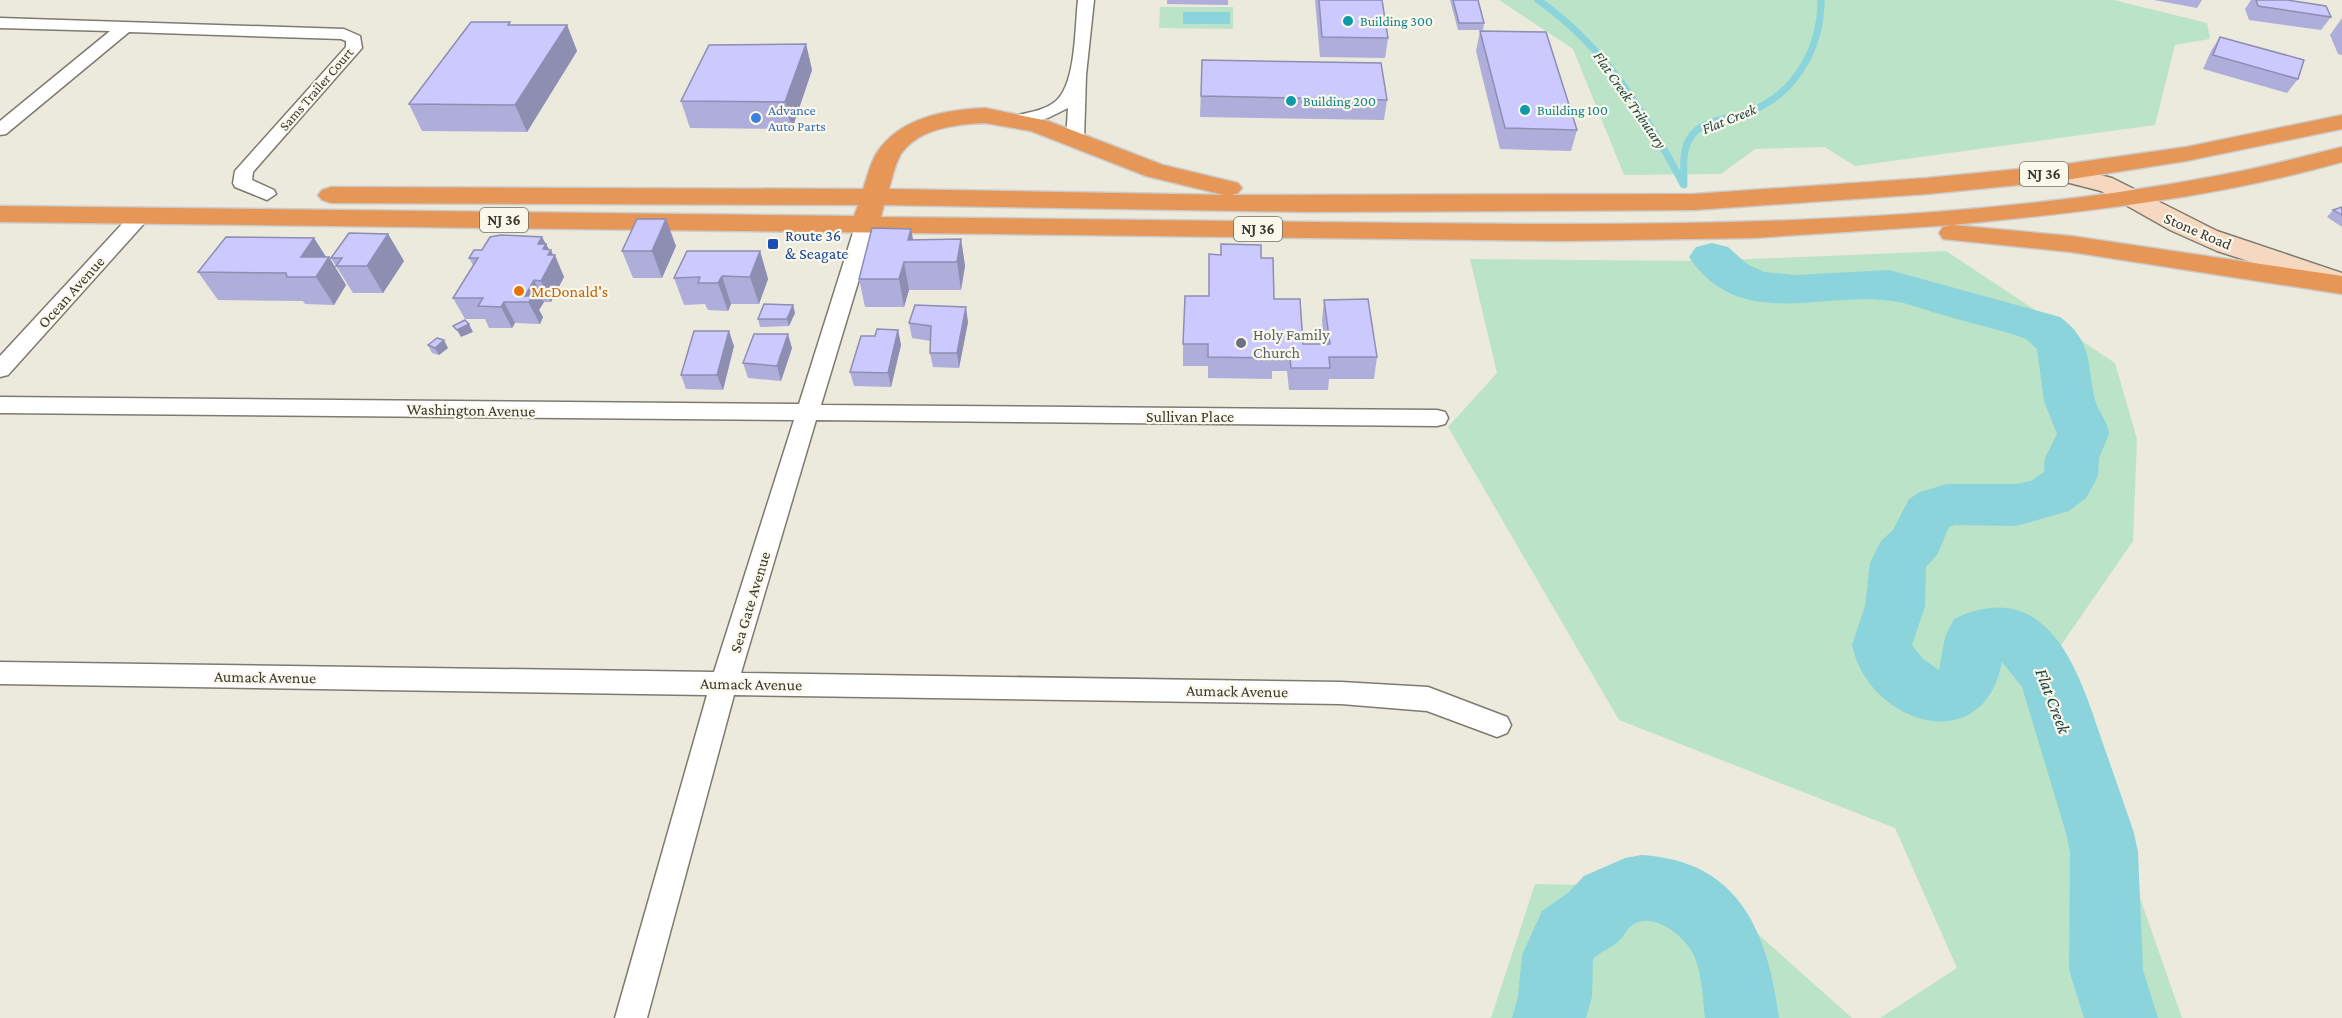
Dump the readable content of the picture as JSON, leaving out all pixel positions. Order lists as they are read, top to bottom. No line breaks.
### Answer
{"streets":{"highway":["NJ 36"],"main road":["Stone Road"],"street":["Sams Trailer Court","Ocean Avenue","Washington Avenue","Sullivan Place","Sea Gate Avenue","Aumack Avenue"]},"crossings":[["Sams Trailer Court","NJ 36"],["NJ 36","Stone Road"],["NJ 36","Ocean Avenue"],["NJ 36","Sea Gate Avenue"],["Washington Avenue","Sullivan Place"],["Washington Avenue","Sea Gate Avenue"],["Sea Gate Avenue","Aumack Avenue"]],"water":["Flat Creek Tributary","Flat Creek"],"places":{"other":["Building 300","Building 200","Building 100","Advance Auto Parts","McDonald's","Holy Family Church"],"transit":["Route 36 & Seagate"]}}
